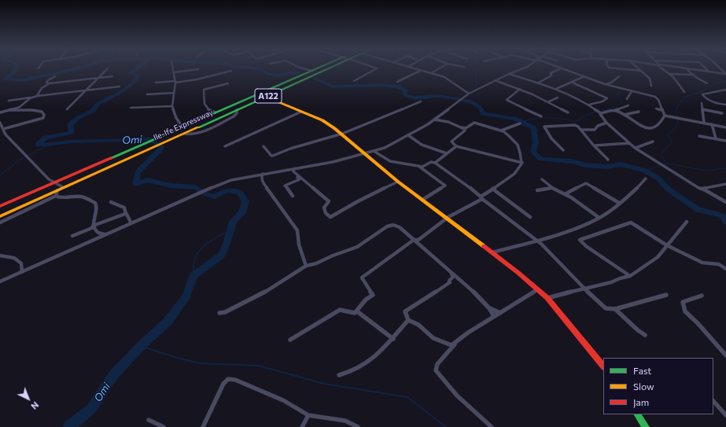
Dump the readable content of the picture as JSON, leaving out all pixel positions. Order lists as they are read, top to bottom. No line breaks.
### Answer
{"streets":{"main road":["A122","Ile-Ife Expressway"]},"water":["Omi"],"legend":["Fast","Slow","Jam"],"north":"bottom right"}
